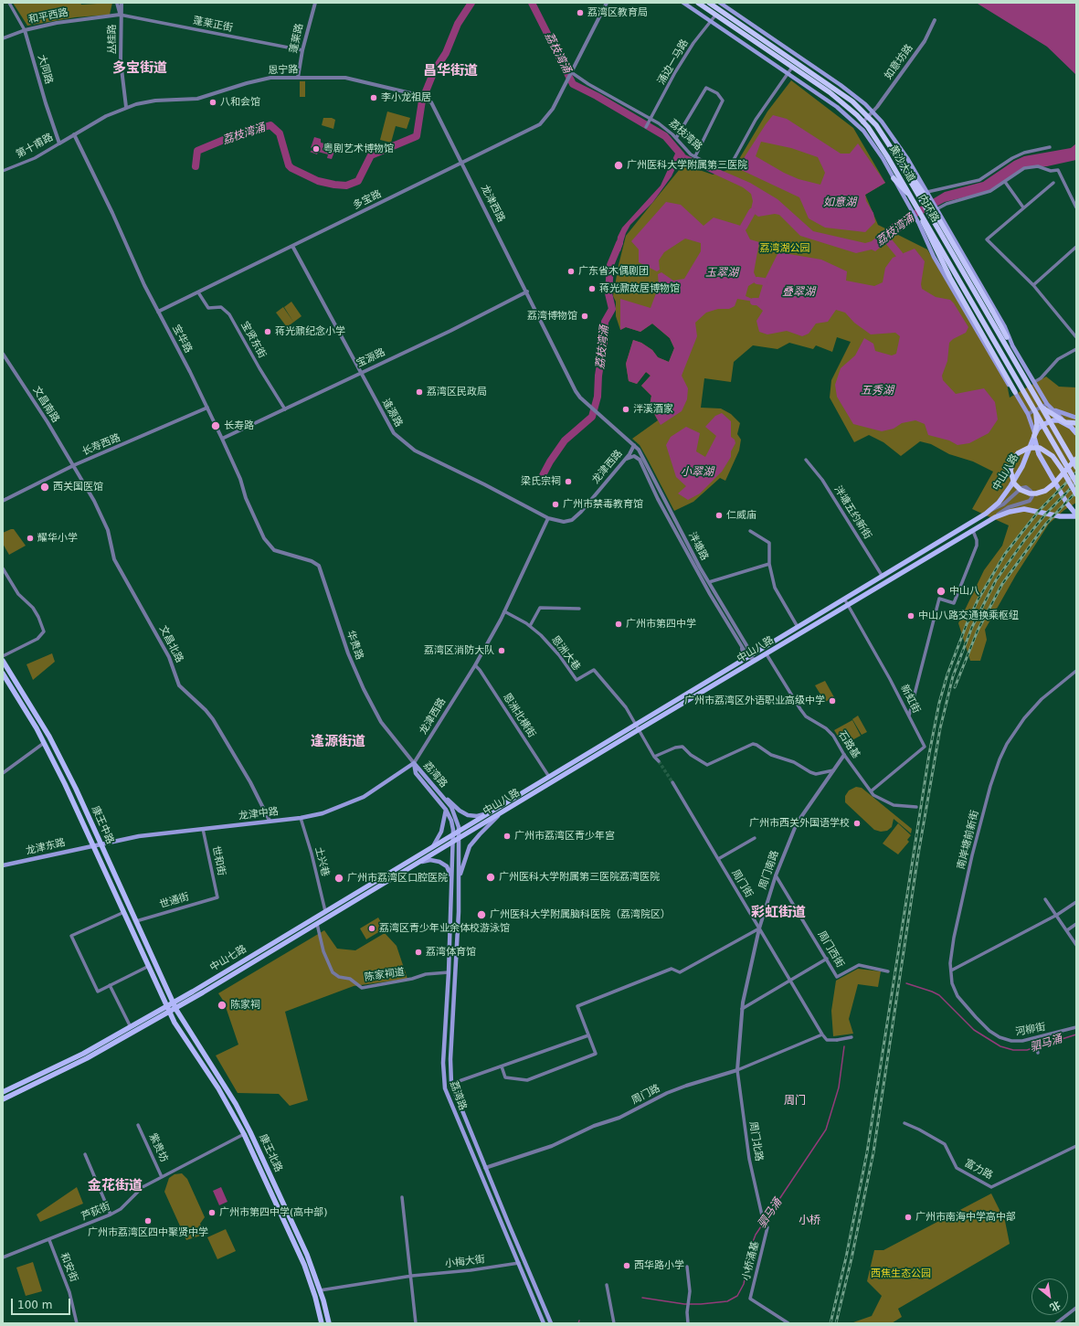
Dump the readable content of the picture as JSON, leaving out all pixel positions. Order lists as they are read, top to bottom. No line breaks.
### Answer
{"streets":{"highway":["黄沙大道","内环路"],"main road":["中山八路","荔湾路","龙津中路","康王中路","龙津东路","中山七路","康王北路"],"street":["和平西路","蓬莱正街","蓬莱路","丛桂路","涌边一马路","如意坊路","大同路","恩宁路","荔枝湾路","第十甫路","多宝路","龙津西路","宝华路","宝贤东街","宝源路","文昌南路","逢源路","长寿西路","泮塘五约新街","泮塘路","文昌北路","华贵路","恩洲大巷","新虹街","恩洲北横街","石路基","南岸塘前新街","世和街","土兴巷","周门南路","周门街","世通街","周门西街","陈家祠道","河柳街","周门路","周门北路","紫贵坊","富力路","芦荻街","小桥涌基","小梅大街","和安街"]},"crossings":[["和平西路","蓬莱正街"],["和平西路","丛桂路"],["和平西路","大同路"],["蓬莱正街","蓬莱路"],["蓬莱正街","丛桂路"],["蓬莱路","恩宁路"],["丛桂路","恩宁路"],["涌边一马路","荔枝湾路"],["涌边一马路","黄沙大道"],["如意坊路","黄沙大道"],["大同路","第十甫路"],["恩宁路","第十甫路"],["恩宁路","多宝路"],["恩宁路","龙津西路"],["恩宁路","宝华路"],["荔枝湾路","黄沙大道"],["荔枝湾路","多宝路"],["第十甫路","宝华路"],["黄沙大道","内环路"],["黄沙大道","中山八路"],["多宝路","龙津西路"],["多宝路","宝华路"],["多宝路","宝贤东街"],["多宝路","逢源路"],["龙津西路","宝源路"],["龙津西路","逢源路"],["龙津西路","泮塘路"],["龙津西路","华贵路"],["龙津西路","恩洲大巷"],["龙津西路","恩洲北横街"],["龙津西路","荔湾路"],["龙津西路","龙津中路"],["宝华路","宝源路"],["宝华路","长寿西路"],["宝华路","华贵路"],["宝贤东街","宝源路"],["宝源路","逢源路"],["文昌南路","长寿西路"],["文昌南路","文昌北路"],["长寿西路","文昌北路"],["中山八路","泮塘五约新街"],["中山八路","泮塘路"],["中山八路","恩洲大巷"],["中山八路","新虹街"],["中山八路","恩洲北横街"],["中山八路","石路基"],["中山八路","荔湾路"],["中山八路","中山七路"],["文昌北路","龙津中路"],["华贵路","荔湾路"],["华贵路","龙津中路"],["新虹街","石路基"],["石路基","周门南路"],["荔湾路","龙津中路"],["荔湾路","中山七路"],["荔湾路","陈家祠道"],["荔湾路","周门路"],["荔湾路","小梅大街"],["龙津中路","康王中路"],["龙津中路","龙津东路"],["龙津中路","世和街"],["龙津中路","土兴巷"],["康王中路","龙津东路"],["康王中路","世通街"],["康王中路","中山七路"],["康王中路","康王北路"],["南岸塘前新街","河柳街"],["世和街","世通街"],["土兴巷","中山七路"],["周门南路","周门街"],["周门南路","周门西街"],["周门南路","周门路"],["周门南路","周门北路"],["周门街","周门路"],["中山七路","陈家祠道"],["中山七路","康王北路"],["周门路","周门北路"],["周门北路","小桥涌基"],["紫贵坊","芦荻街"],["康王北路","芦荻街"],["康王北路","小梅大街"],["芦荻街","和安街"]],"districts":["多宝街道","昌华街道","逢源街道","彩虹街道","周门","金花街道","小桥"],"water":["荔枝湾涌","如意湖","玉翠湖","叠翠湖","五秀湖","小翠湖","驷马涌"],"parks":["荔湾湖公园","西焦生态公园"],"places":["荔湾区教育局","李小龙祖居","八和会馆","粤剧艺术博物馆","广州医科大学附属第三医院","广东省木偶剧团","蒋光鼐故居博物馆","荔湾博物馆","蒋光鼐纪念小学","荔湾区民政局","泮溪酒家","长寿路","梁氏宗祠","西关国医馆","广州市禁毒教育馆","仁威庙","耀华小学","中山八","中山八路交通换乘枢纽","广州市第四中学","荔湾区消防大队","广州市荔湾区外语职业高级中学","广州市西关外国语学校","广州市荔湾区青少年宫","广州医科大学附属第三医院荔湾医院","广州市荔湾区口腔医院","广州医科大学附属脑科医院（荔湾院区）","荔湾区青少年业余体校游泳馆","荔湾体育馆","陈家祠","广州市第四中学(高中部)","广州市南海中学高中部","广州市荔湾区四中聚贤中学","西华路小学"],"scale_bar":"100 m","north":"bottom right"}
